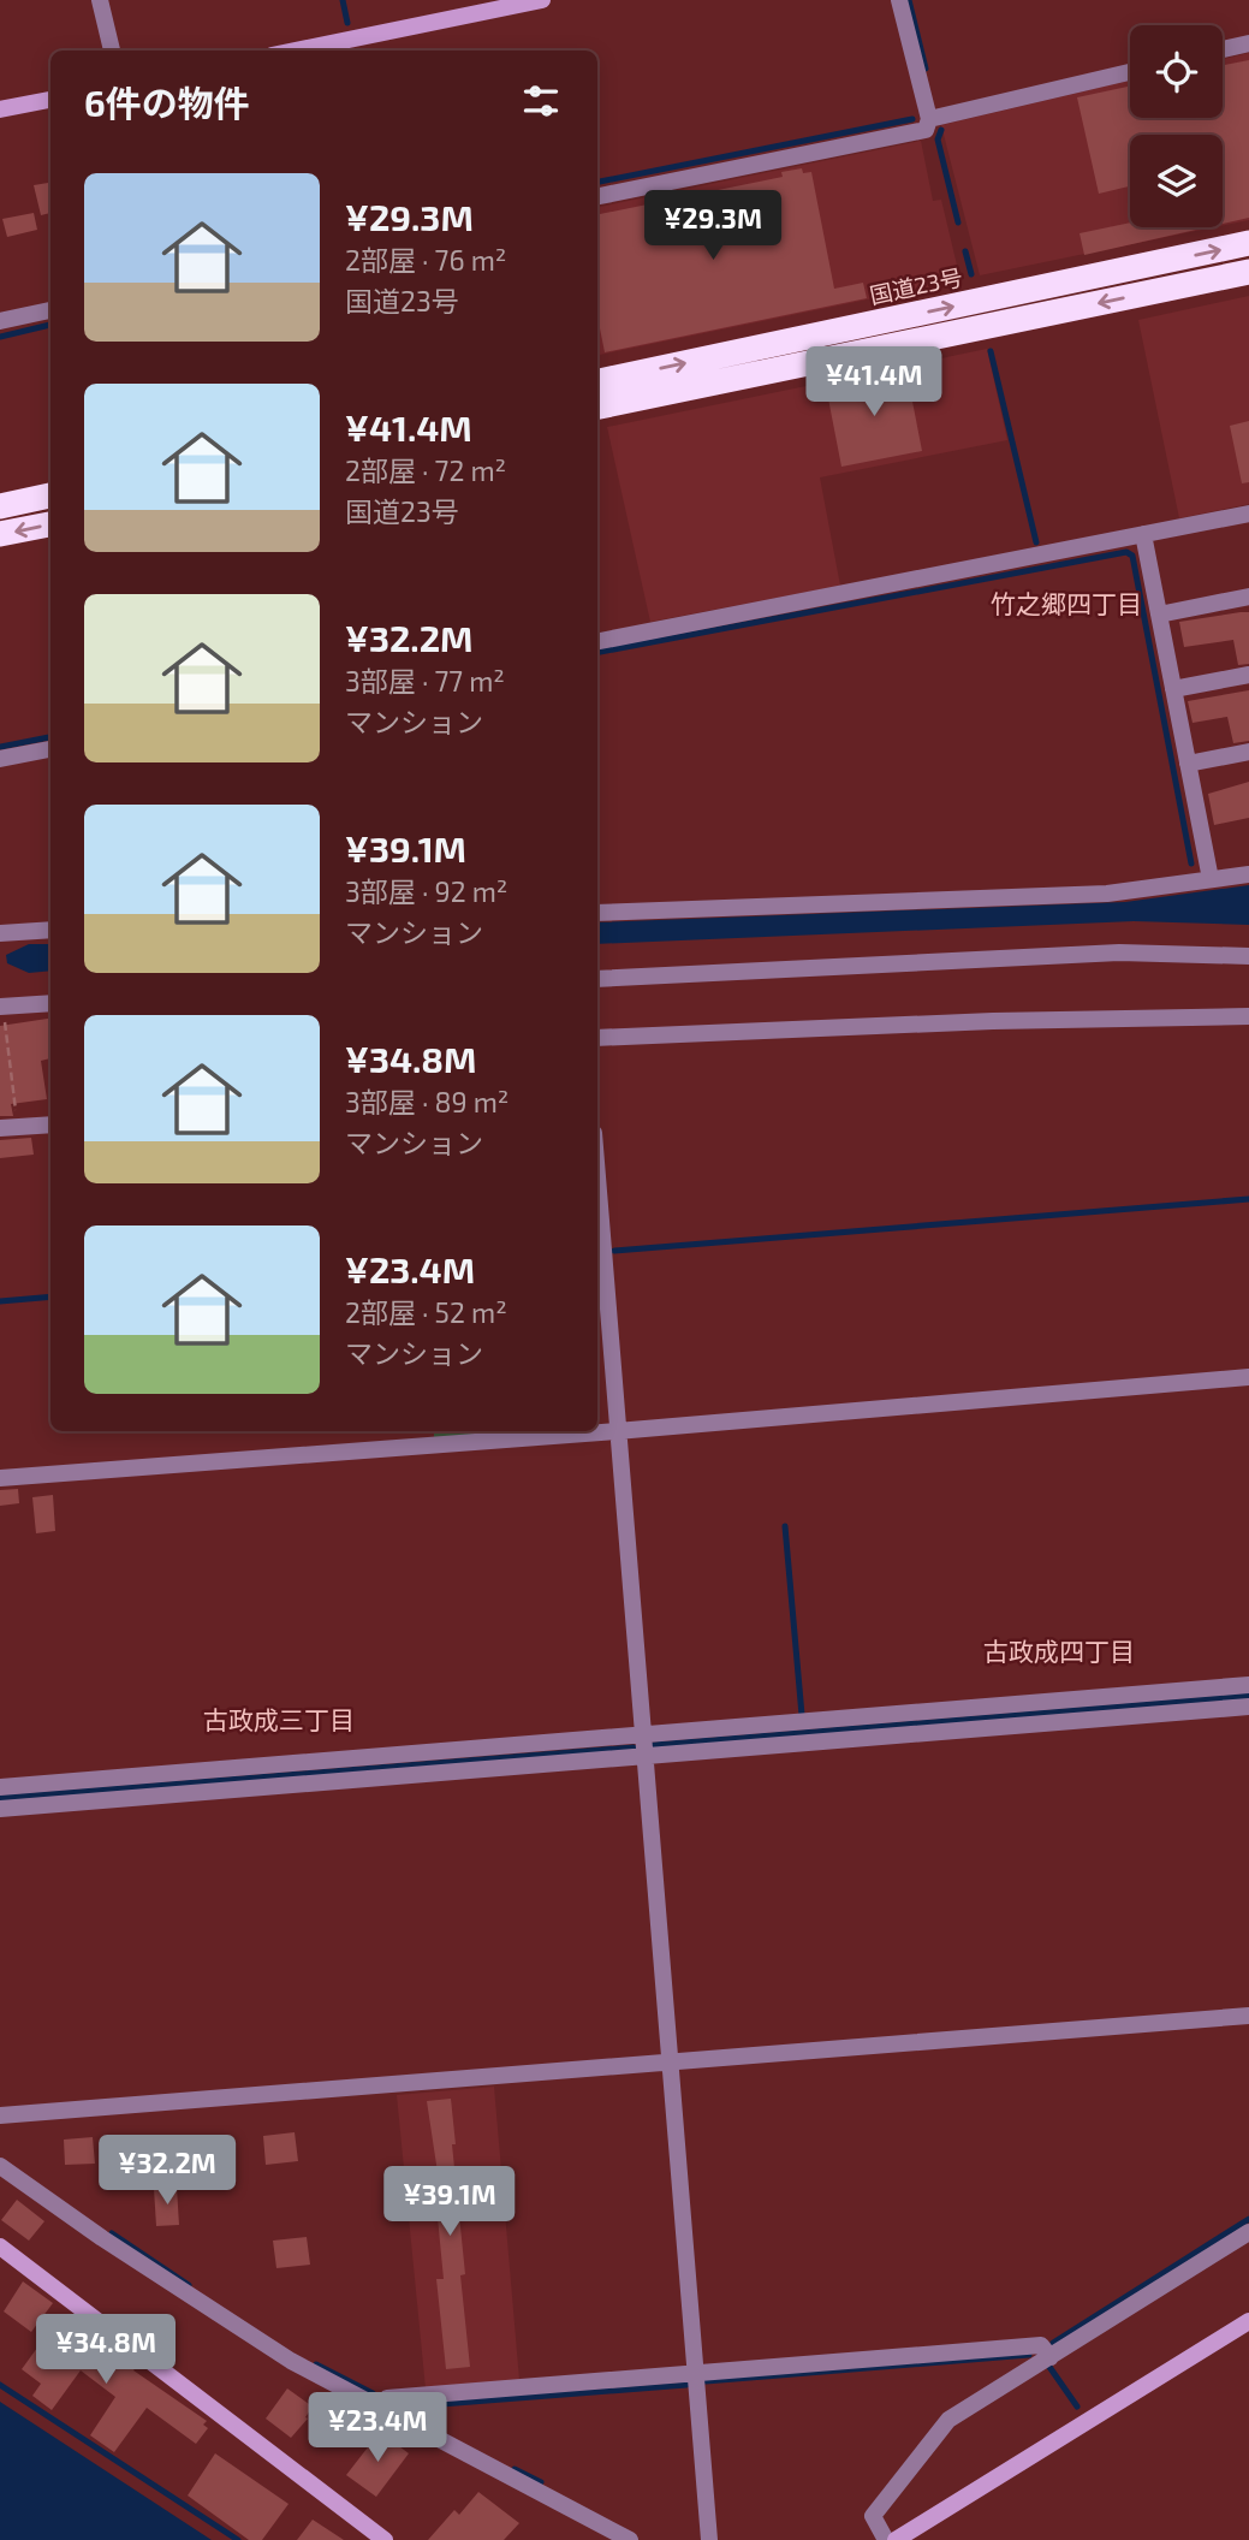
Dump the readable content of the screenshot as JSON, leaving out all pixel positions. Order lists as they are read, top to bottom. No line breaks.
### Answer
{"streets":{"highway":["国道23号"]},"districts":["竹之郷四丁目","古政成四丁目","古政成三丁目"],"page":{"heading":"6件の物件","list":[{"name":"¥29.3M","note":"2部屋 · 76 m² · 国道23号"},{"name":"¥41.4M","note":"2部屋 · 72 m² · 国道23号"},{"name":"¥32.2M","note":"3部屋 · 77 m² · マンション"},{"name":"¥39.1M","note":"3部屋 · 92 m² · マンション"},{"name":"¥34.8M","note":"3部屋 · 89 m² · マンション"},{"name":"¥23.4M","note":"2部屋 · 52 m² · マンション"}],"price":["¥29.3M","¥41.4M","¥32.2M","¥39.1M","¥34.8M","¥23.4M"]}}
